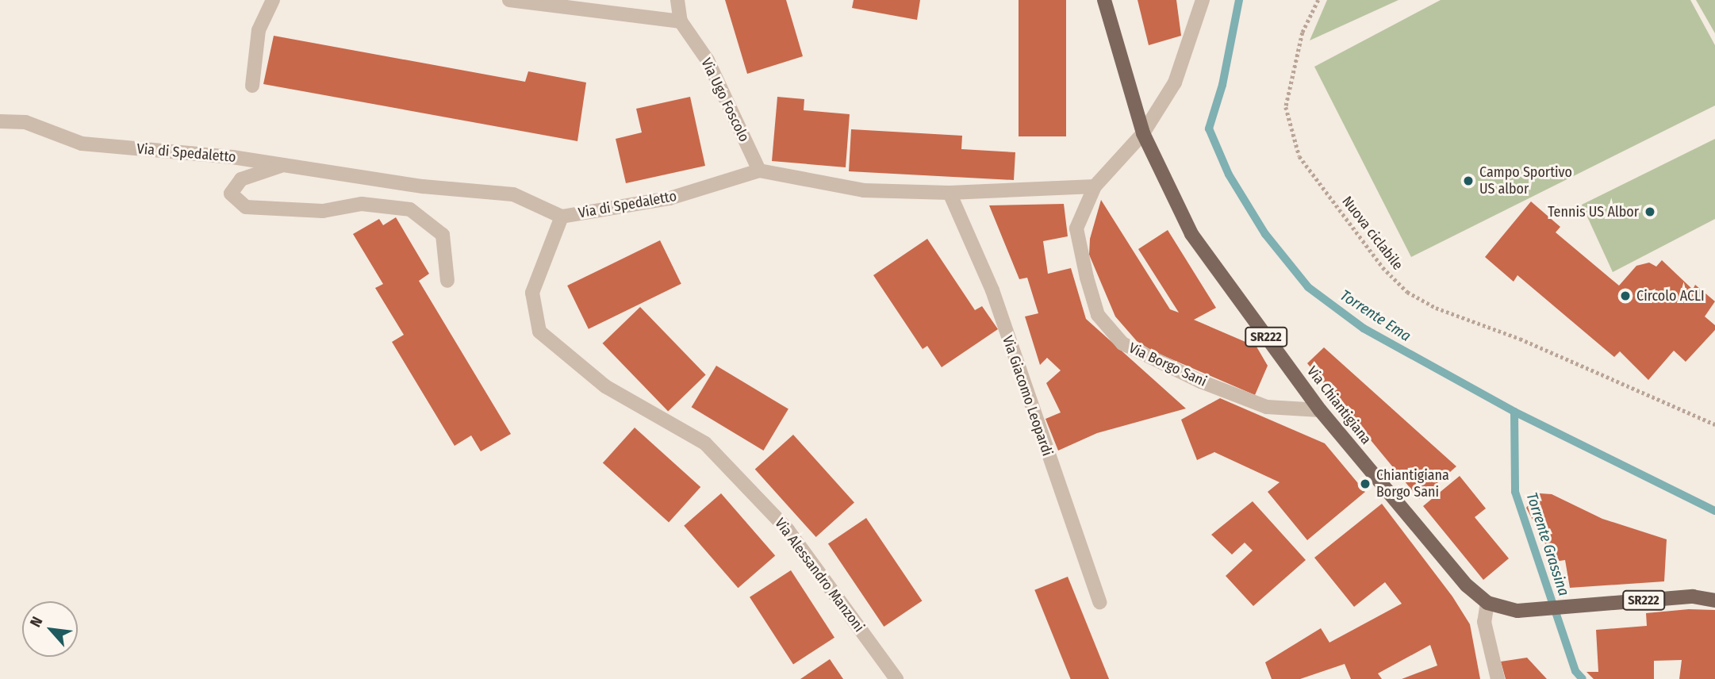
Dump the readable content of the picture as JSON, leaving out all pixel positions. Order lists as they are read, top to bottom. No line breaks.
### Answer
{"streets":{"main road":["SR222","Via Chiantigiana"],"street":["Via Ugo Foscolo","Via di Spedaletto","Via Borgo Sani","Via Giacomo Leopardi","Via Alessandro Manzoni"],"path":["Nuova ciclabile"]},"crossings":[["Via Ugo Foscolo","Via di Spedaletto"],["Via di Spedaletto","Via Borgo Sani"],["Via di Spedaletto","Via Giacomo Leopardi"],["Via di Spedaletto","Via Alessandro Manzoni"],["Via Borgo Sani","Via Chiantigiana"]],"water":["Torrente Ema","Torrente Grassina"],"places":["Campo Sportivo US albor","Tennis US Albor","Circolo ACLI","Chiantigiana Borgo Sani"],"north":"top left"}
